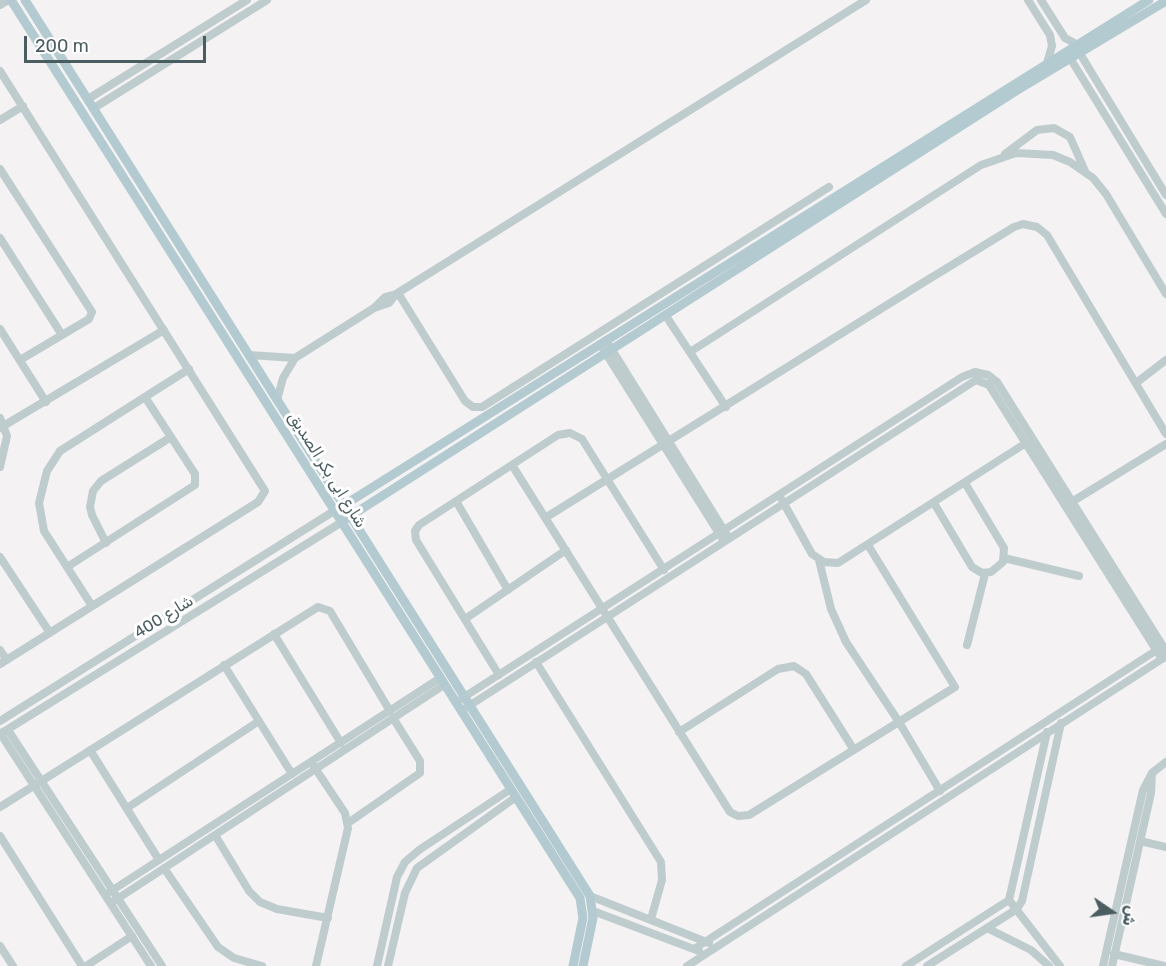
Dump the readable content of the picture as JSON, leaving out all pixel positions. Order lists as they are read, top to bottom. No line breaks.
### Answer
{"streets":{"main road":["شارع ابى بكر الصديق"],"street":["شارع 400"]},"crossings":[["شارع ابى بكر الصديق","شارع 400"]],"scale_bar":"200 m","north":"right"}
